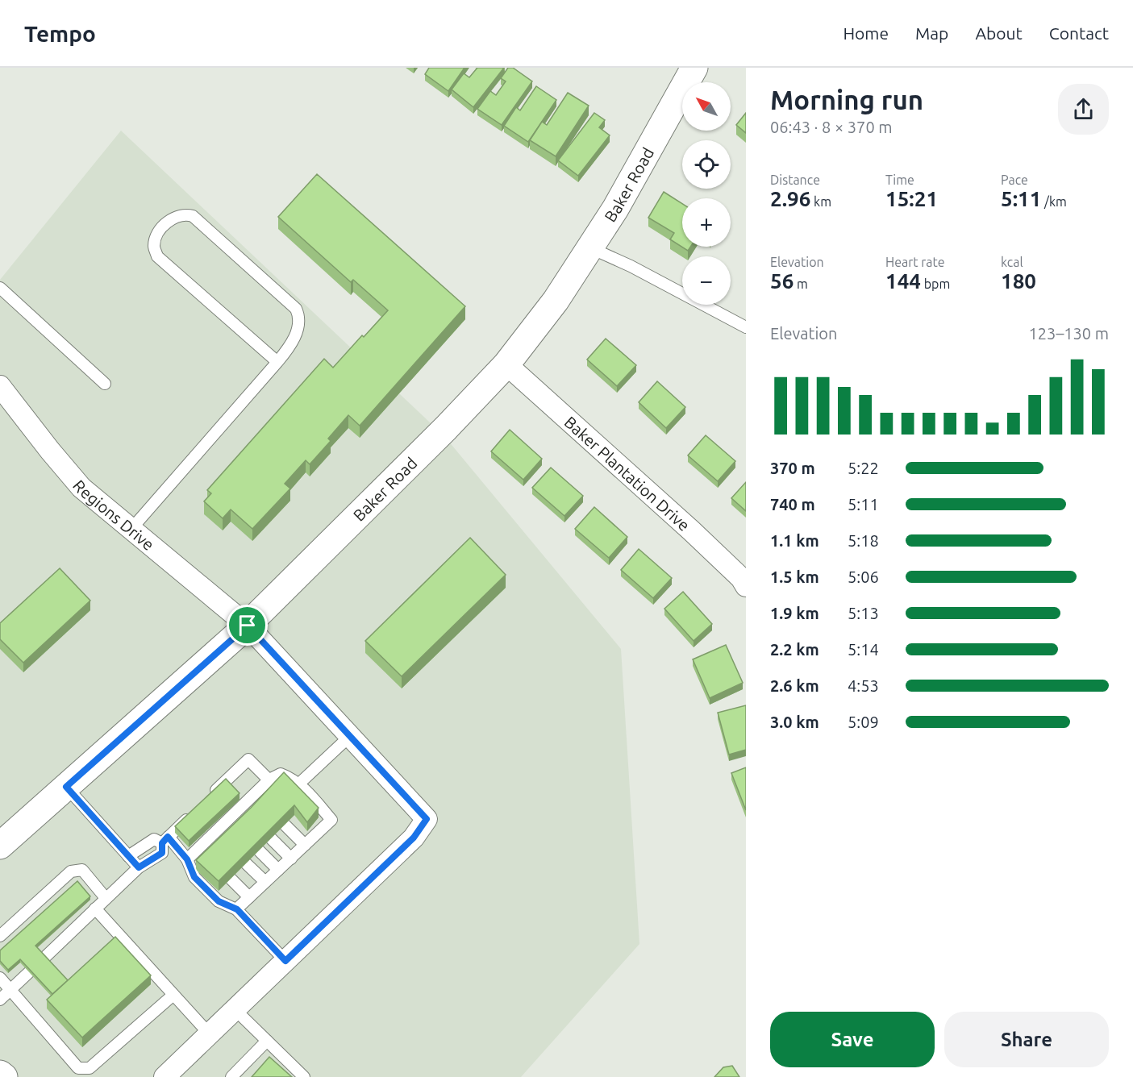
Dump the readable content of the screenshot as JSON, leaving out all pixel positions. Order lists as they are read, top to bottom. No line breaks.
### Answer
{"streets":{"main road":["Baker Road"],"street":["Baker Plantation Drive","Regions Drive"]},"crossings":[["Baker Road","Baker Plantation Drive"],["Baker Road","Regions Drive"]],"north":"top left","page":{"header":"Tempo","nav":["Home","Map","About","Contact"],"heading":["Morning run","06:43 · 8 × 370 m"],"map_buttons":["+","−"],"stats":[["Distance","2.96 km"],["Time","15:21"],["Pace","5:11 /km"],["Elevation","56 m"],["Heart rate","144 bpm"],["kcal","180"]],"chart":["Elevation","123–130 m"],"list":[{"name":"370 m","note":"5:22"},{"name":"740 m","note":"5:11"},{"name":"1.1 km","note":"5:18"},{"name":"1.5 km","note":"5:06"},{"name":"1.9 km","note":"5:13"},{"name":"2.2 km","note":"5:14"},{"name":"2.6 km","note":"4:53"},{"name":"3.0 km","note":"5:09"}],"buttons":["Save","Share"]}}
